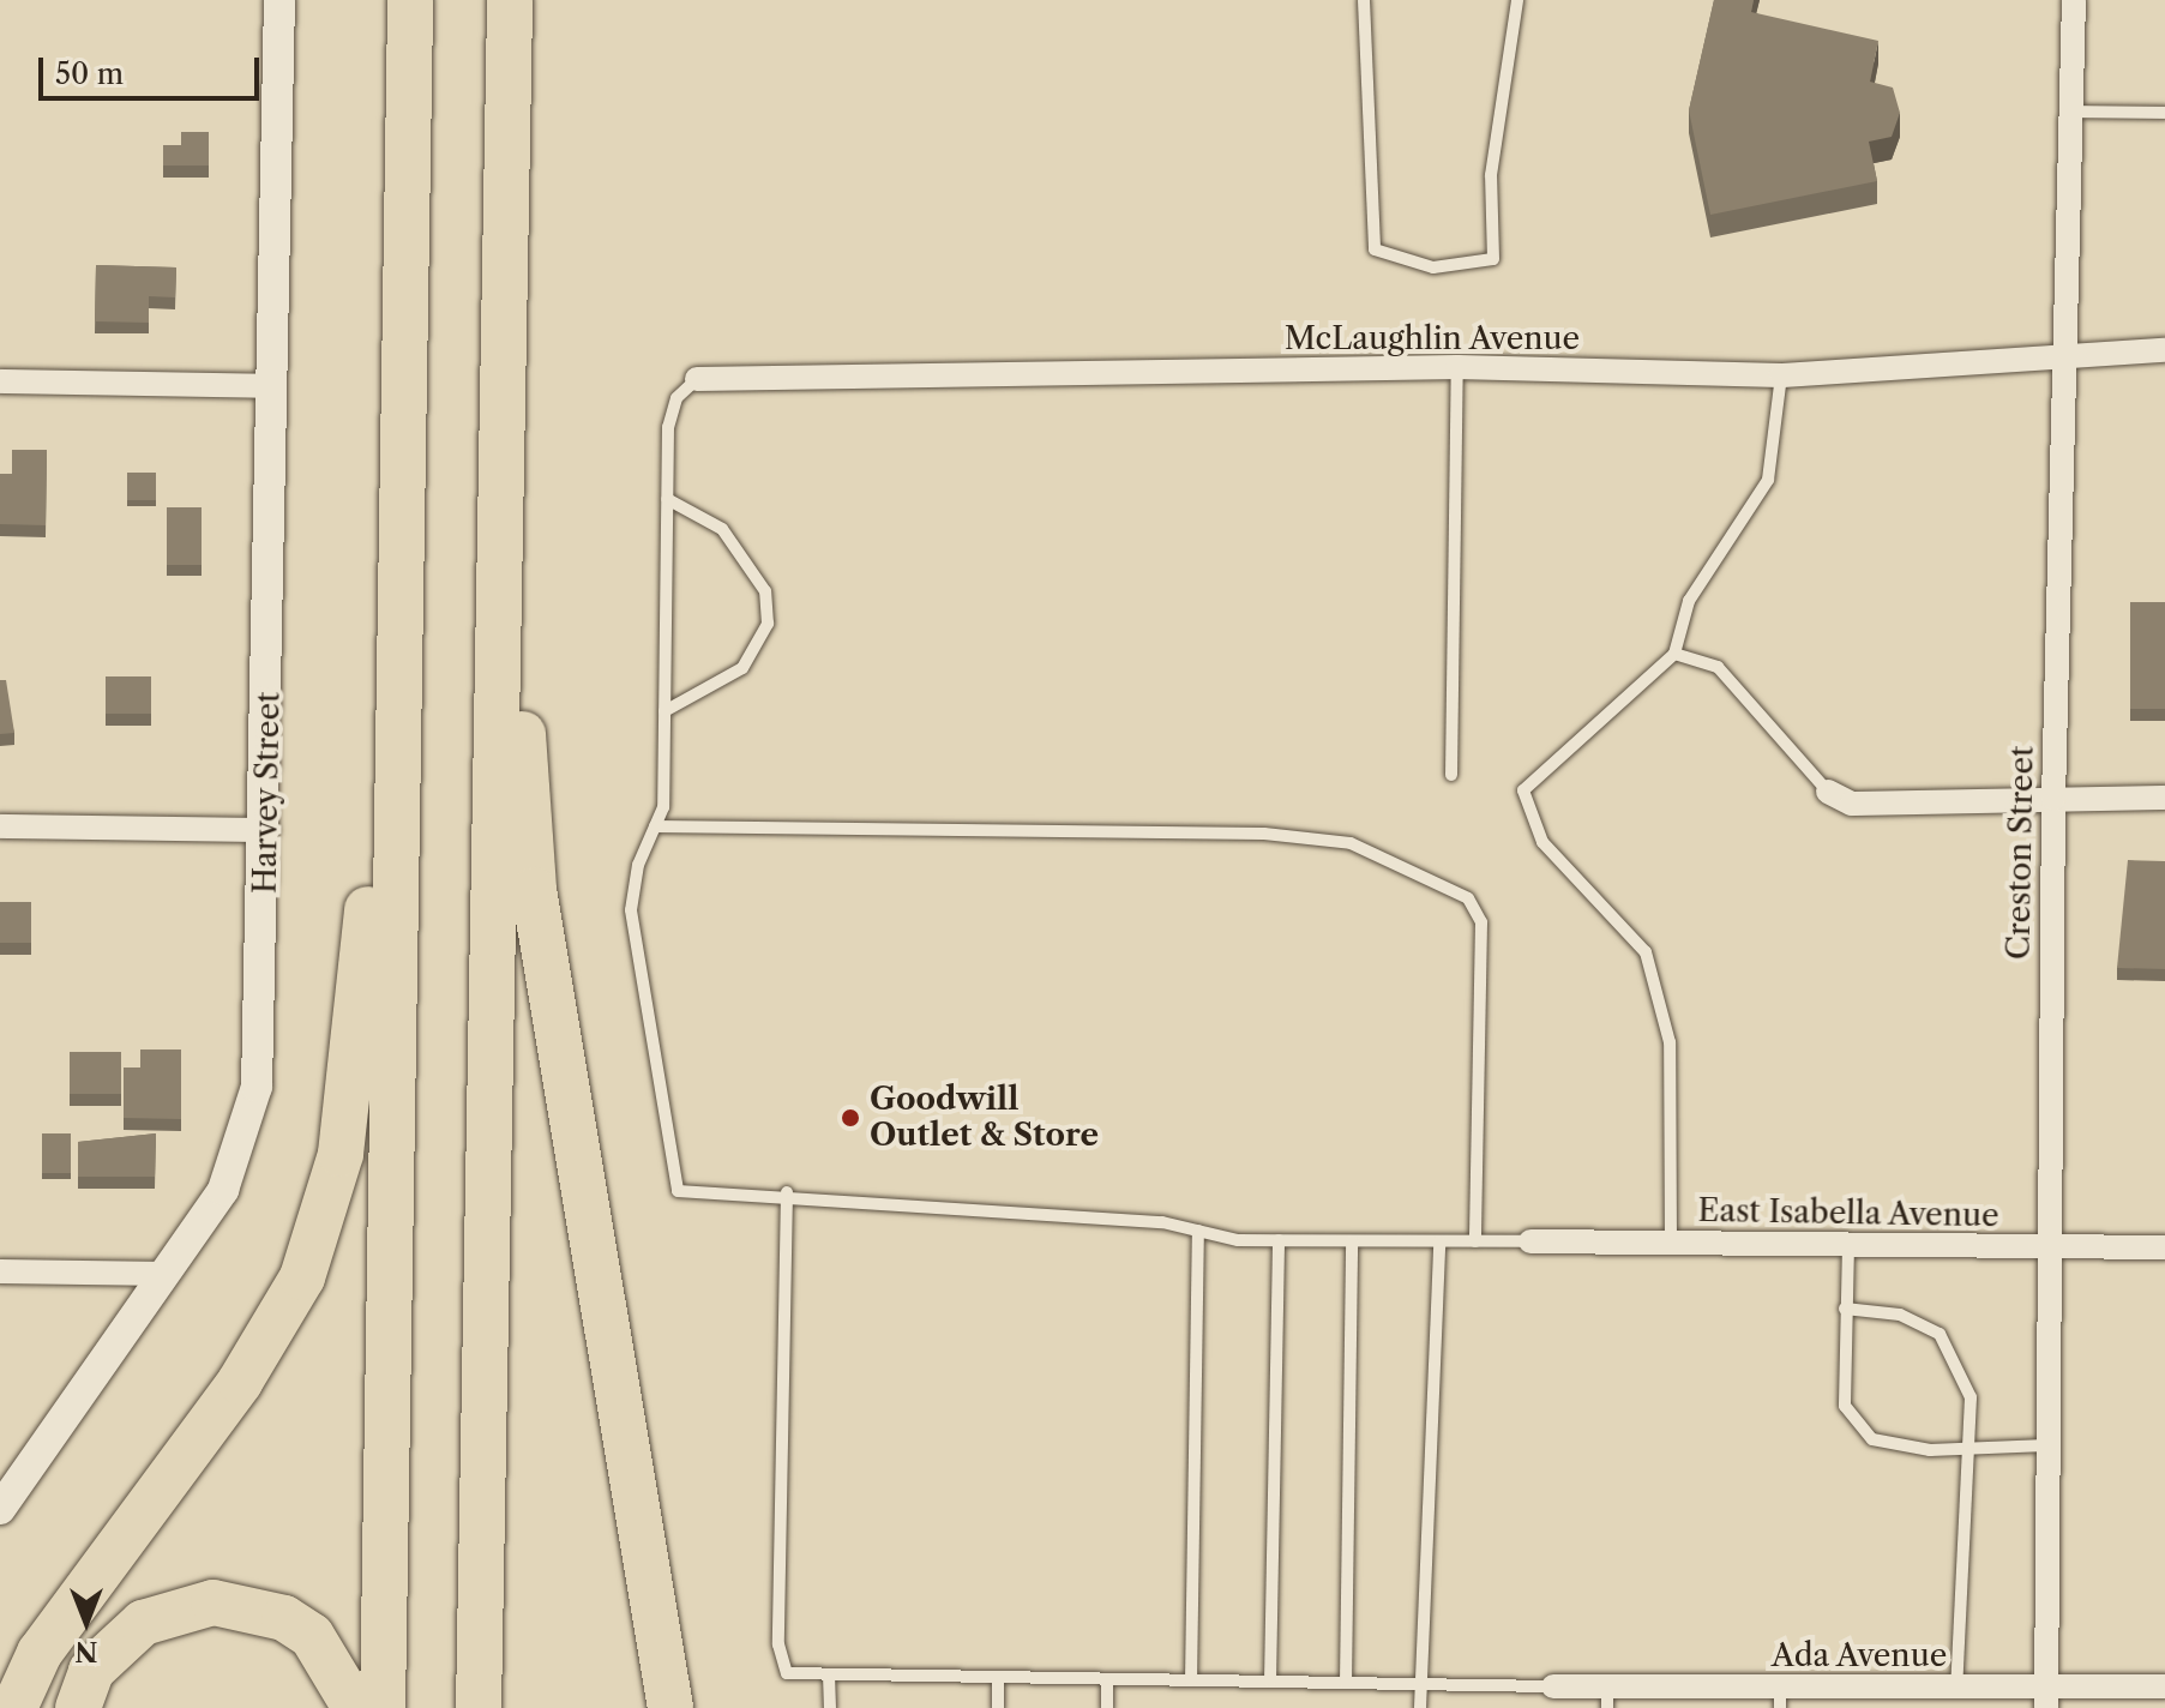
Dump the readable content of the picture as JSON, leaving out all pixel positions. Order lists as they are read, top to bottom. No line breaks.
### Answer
{"streets":{"street":["McLaughlin Avenue","Harvey Street","Creston Street","East Isabella Avenue","Ada Avenue"]},"crossings":[["McLaughlin Avenue","Creston Street"],["Creston Street","East Isabella Avenue"],["Creston Street","Ada Avenue"]],"places":["Goodwill Outlet & Store"],"scale_bar":"50 m","north":"bottom"}
